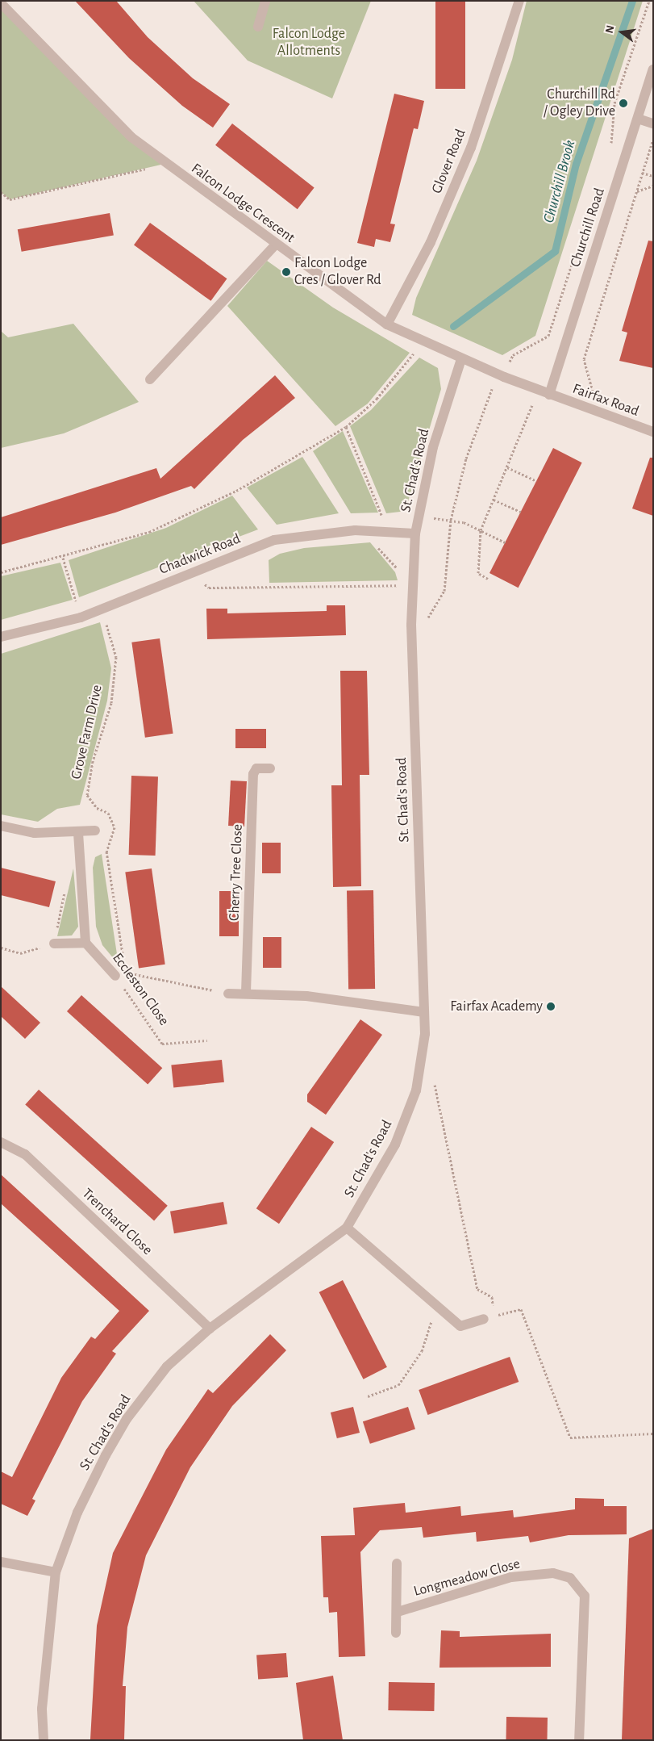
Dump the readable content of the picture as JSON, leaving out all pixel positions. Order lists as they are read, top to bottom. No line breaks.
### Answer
{"streets":{"street":["Glover Road","Falcon Lodge Crescent","Churchill Road","Fairfax Road","St. Chad's Road","Chadwick Road","Cherry Tree Close","Eccleston Close","Trenchard Close","Longmeadow Close"],"path":["Grove Farm Drive"]},"crossings":[["Glover Road","Falcon Lodge Crescent"],["Falcon Lodge Crescent","Churchill Road"],["Falcon Lodge Crescent","Fairfax Road"],["Falcon Lodge Crescent","St. Chad's Road"],["Churchill Road","Fairfax Road"],["St. Chad's Road","Chadwick Road"],["St. Chad's Road","Trenchard Close"],["Chadwick Road","Grove Farm Drive"]],"water":["Churchill Brook"],"parks":["Falcon Lodge Allotments"],"places":["Churchill Rd / Ogley Drive","Falcon Lodge Cres / Glover Rd","Fairfax Academy"],"north":"left"}
